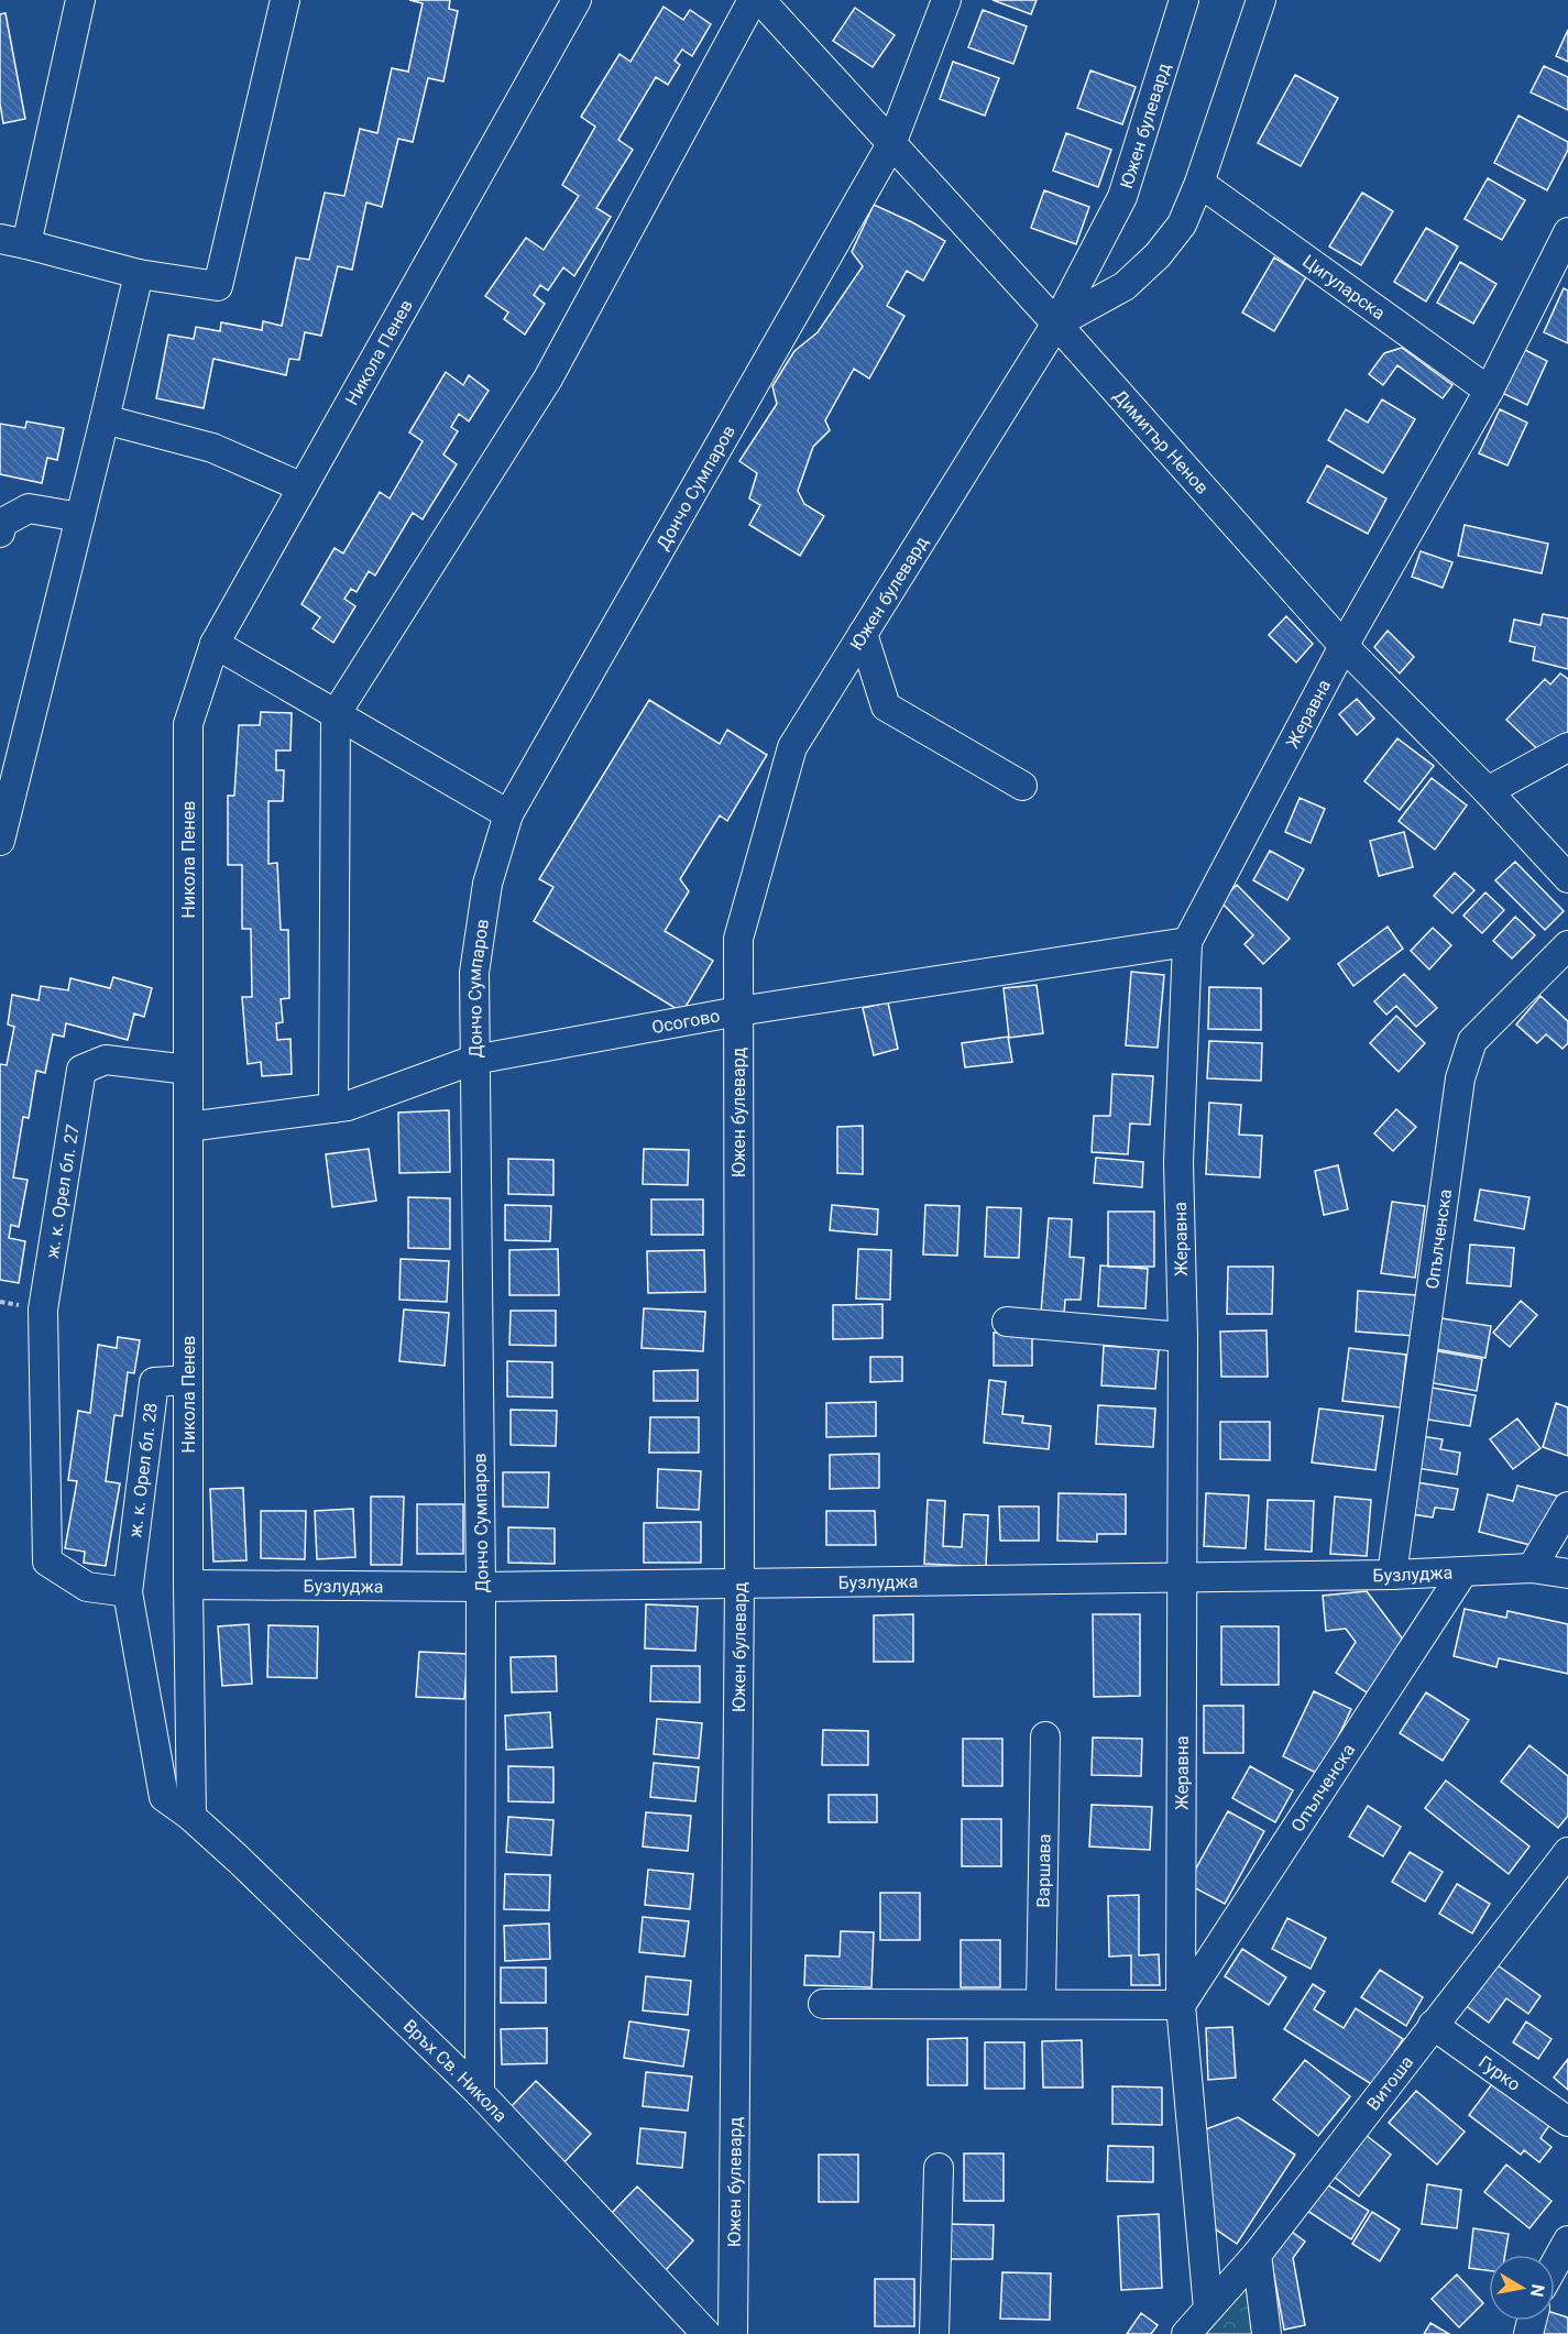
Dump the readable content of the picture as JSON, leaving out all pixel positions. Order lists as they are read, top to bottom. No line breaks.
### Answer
{"streets":{"street":["Южен булевард","Цигуларска","Никола Пенев","Димитър Ненов","Дончо Сумпаров","Жеравна","Осогово","ж. к. Орел бл. 27","Опълченска","ж. к. Орел бл. 28","Бузлуджа","Варшава","Връх Св. Никола","Гурко","Витоша"]},"crossings":[["Южен булевард","Димитър Ненов"],["Южен булевард","Осогово"],["Южен булевард","Бузлуджа"],["Цигуларска","Жеравна"],["Никола Пенев","Осогово"],["Никола Пенев","ж. к. Орел бл. 27"],["Никола Пенев","ж. к. Орел бл. 28"],["Никола Пенев","Бузлуджа"],["Никола Пенев","Връх Св. Никола"],["Димитър Ненов","Дончо Сумпаров"],["Димитър Ненов","Жеравна"],["Дончо Сумпаров","Осогово"],["Дончо Сумпаров","Бузлуджа"],["Дончо Сумпаров","Връх Св. Никола"],["Жеравна","Осогово"],["Жеравна","Опълченска"],["Жеравна","Бузлуджа"],["Жеравна","Витоша"],["ж. к. Орел бл. 27","ж. к. Орел бл. 28"],["ж. к. Орел бл. 27","Връх Св. Никола"],["Опълченска","Бузлуджа"],["ж. к. Орел бл. 28","Връх Св. Никола"],["Гурко","Витоша"]],"north":"right"}
